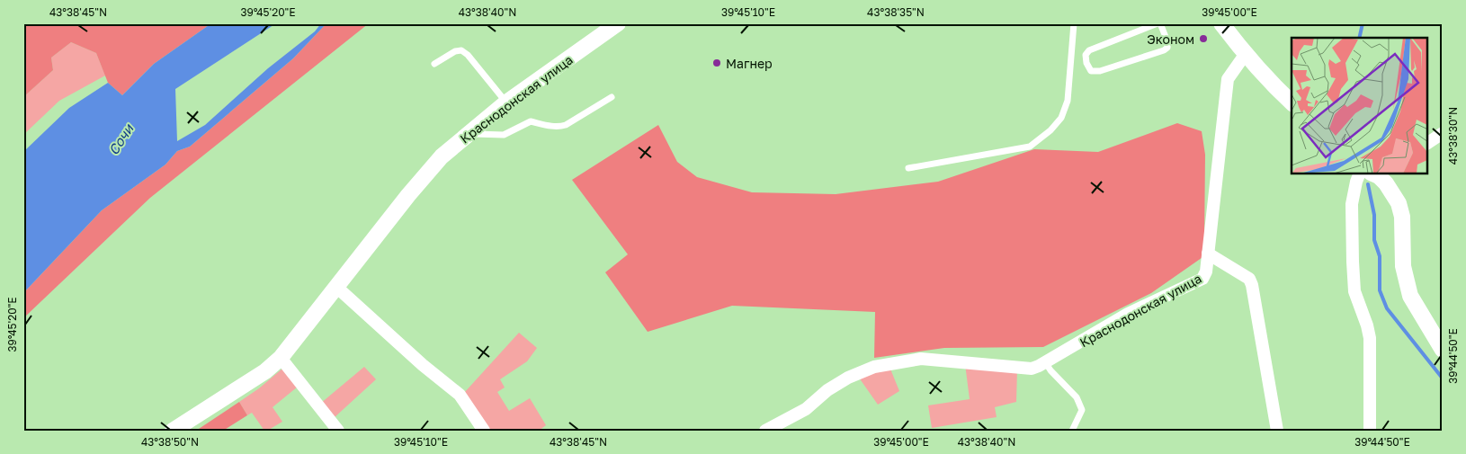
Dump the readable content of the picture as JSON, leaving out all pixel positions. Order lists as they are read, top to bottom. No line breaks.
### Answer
{"streets":{"street":["Краснодонская улица"]},"water":["Сочи"],"places":["Эконом","Магнер"],"coordinates":["43°38'45\"N","39°45'20\"E","43°38'40\"N","39°45'10\"E","43°38'35\"N","39°45'00\"E","43°38'30\"N","39°44'50\"E","43°38'50\"N"]}
